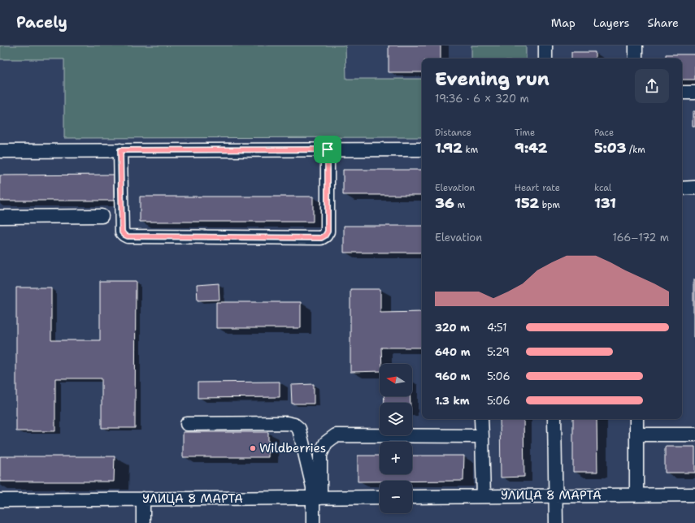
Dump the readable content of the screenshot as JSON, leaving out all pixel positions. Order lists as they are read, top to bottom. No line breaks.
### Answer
{"streets":{"street":["УЛИЦА 8 МАРТА"]},"places":["Wildberries"],"north":"left","page":{"header":"Pacely","nav":["Map","Layers","Share"],"heading":["Evening run","19:36 · 6 × 320 m"],"stats":[["Distance","1.92 km"],["Time","9:42"],["Pace","5:03 /km"],["Elevation","36 m"],["Heart rate","152 bpm"],["kcal","131"]],"chart":["Elevation","166–172 m"],"list":[{"name":"320 m","note":"4:51"},{"name":"640 m","note":"5:29"},{"name":"960 m","note":"5:06"},{"name":"1.3 km","note":"5:06"}],"map_buttons":["+","−"]}}
